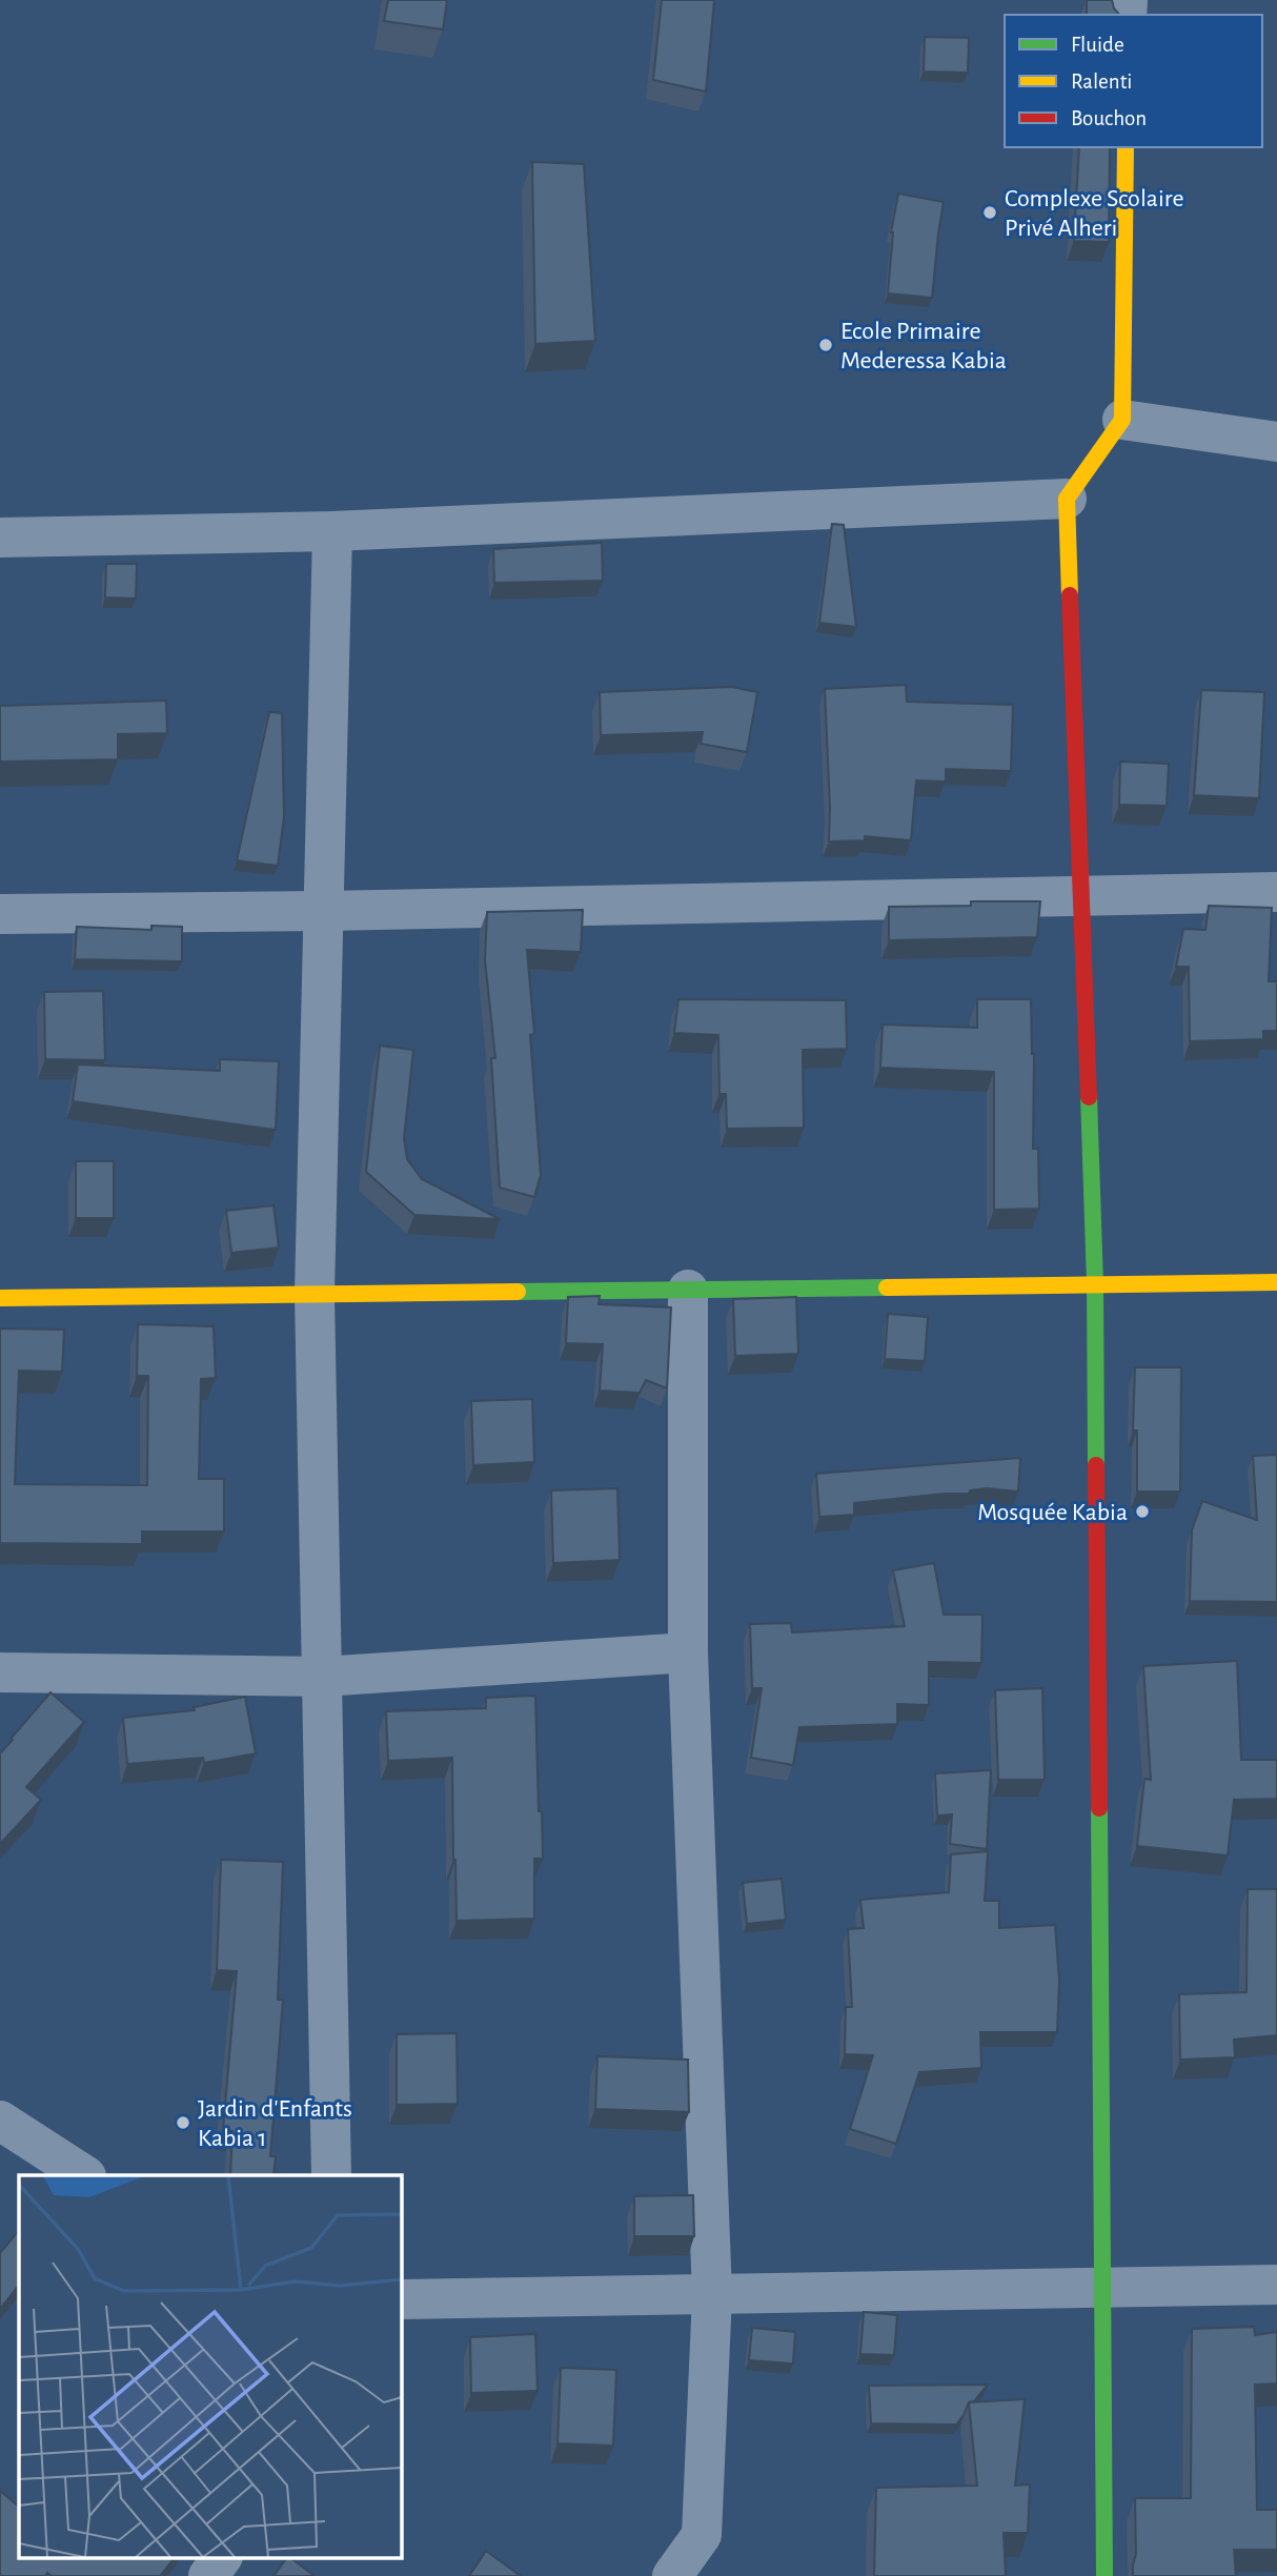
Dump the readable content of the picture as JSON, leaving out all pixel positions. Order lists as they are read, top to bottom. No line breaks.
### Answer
{"places":["Complexe Scolaire Privé Alheri","Ecole Primaire Mederessa Kabia","Mosquée Kabia","Jardin d'Enfants Kabia 1"],"legend":["Fluide","Ralenti","Bouchon"]}
